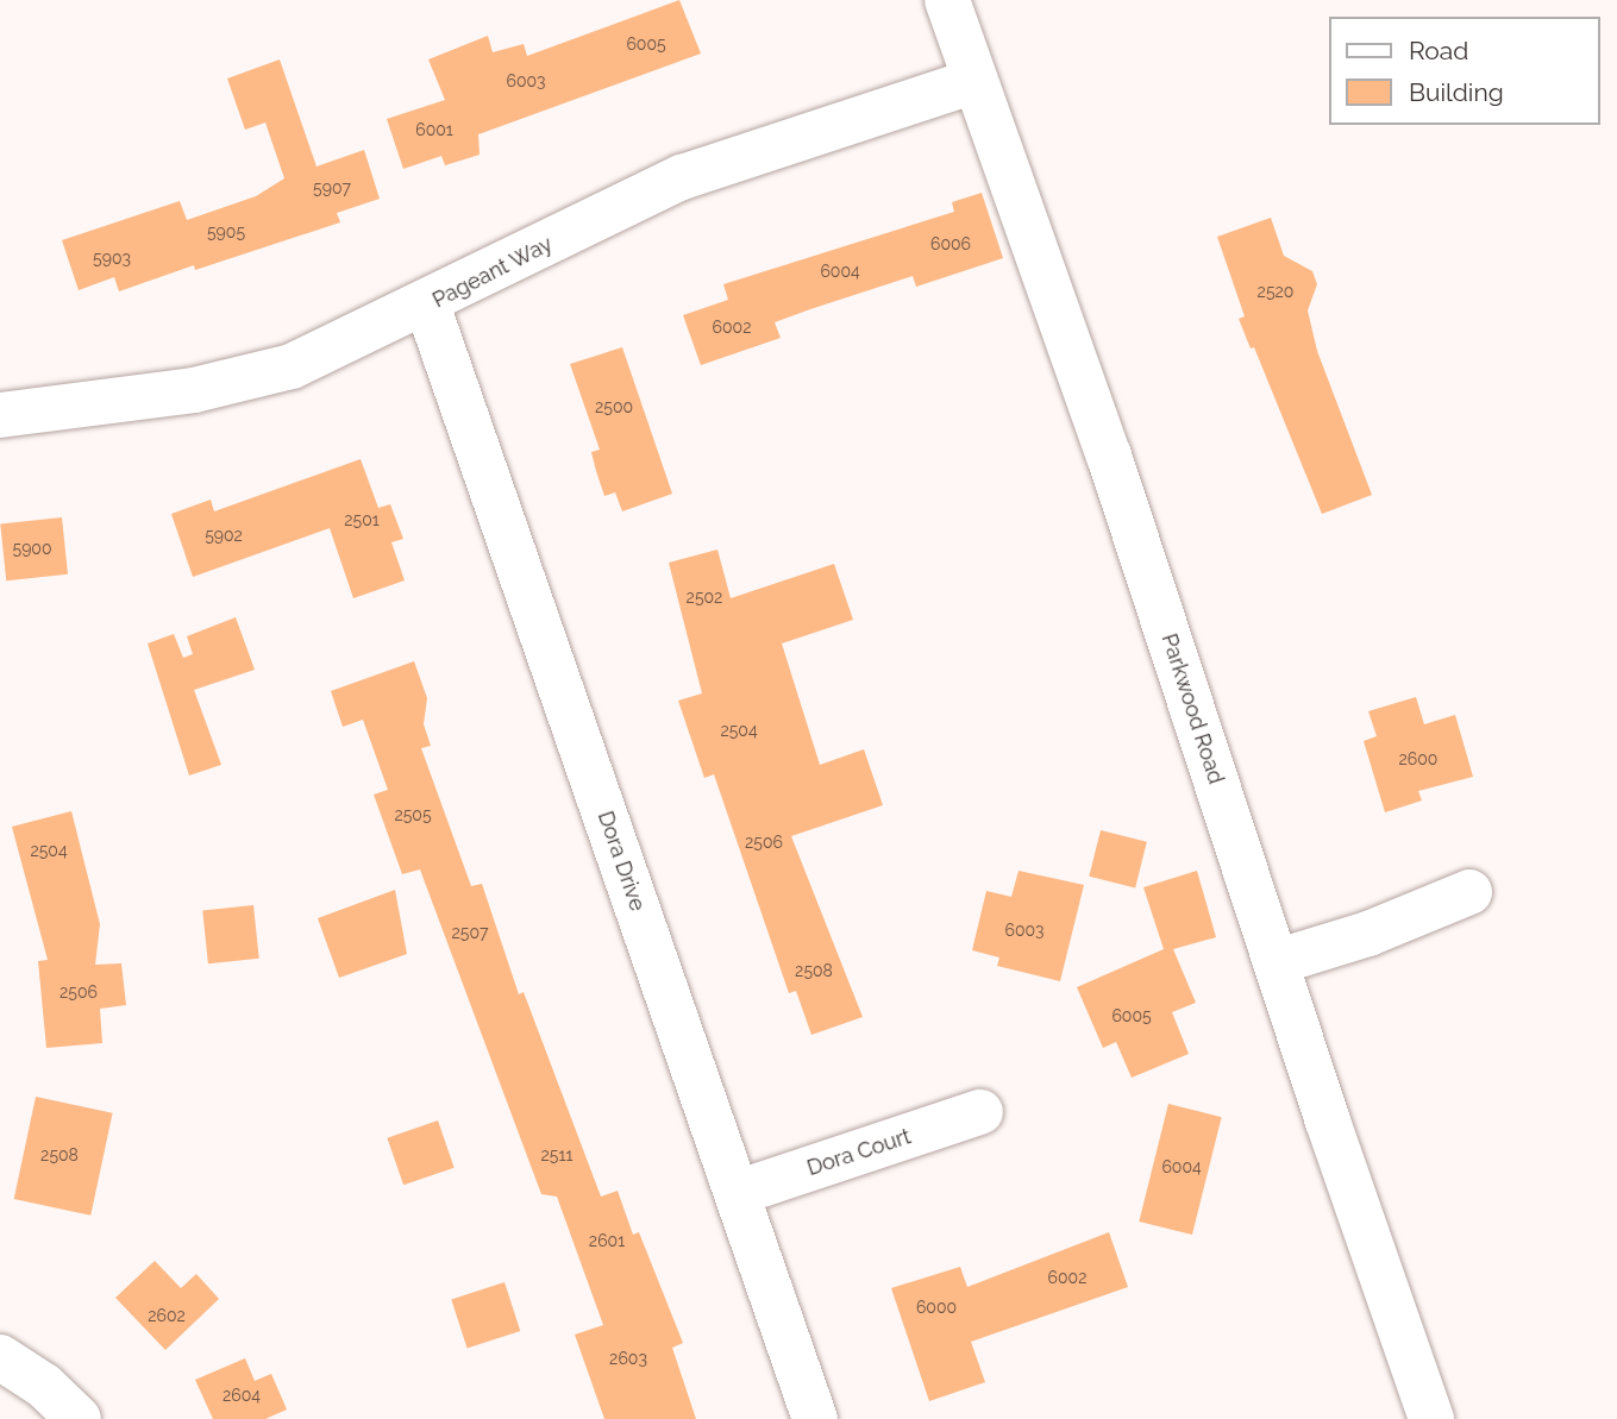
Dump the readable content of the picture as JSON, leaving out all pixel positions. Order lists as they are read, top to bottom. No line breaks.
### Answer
{"streets":{"street":["Pageant Way","Parkwood Road","Dora Drive","Dora Court"]},"crossings":[["Pageant Way","Parkwood Road"],["Pageant Way","Dora Drive"],["Dora Drive","Dora Court"]],"house_numbers":["6005","6003","6001","5907","5905","6006","5903","6004","2520","6002","2500","2501","5902","5900","2502","2504","2600","2505","2506","2504","6003","2507","2508","2506","6005","2508","2511","6004","2601","6002","6000","2602","2603","2604"],"legend":["Road","Building"]}
